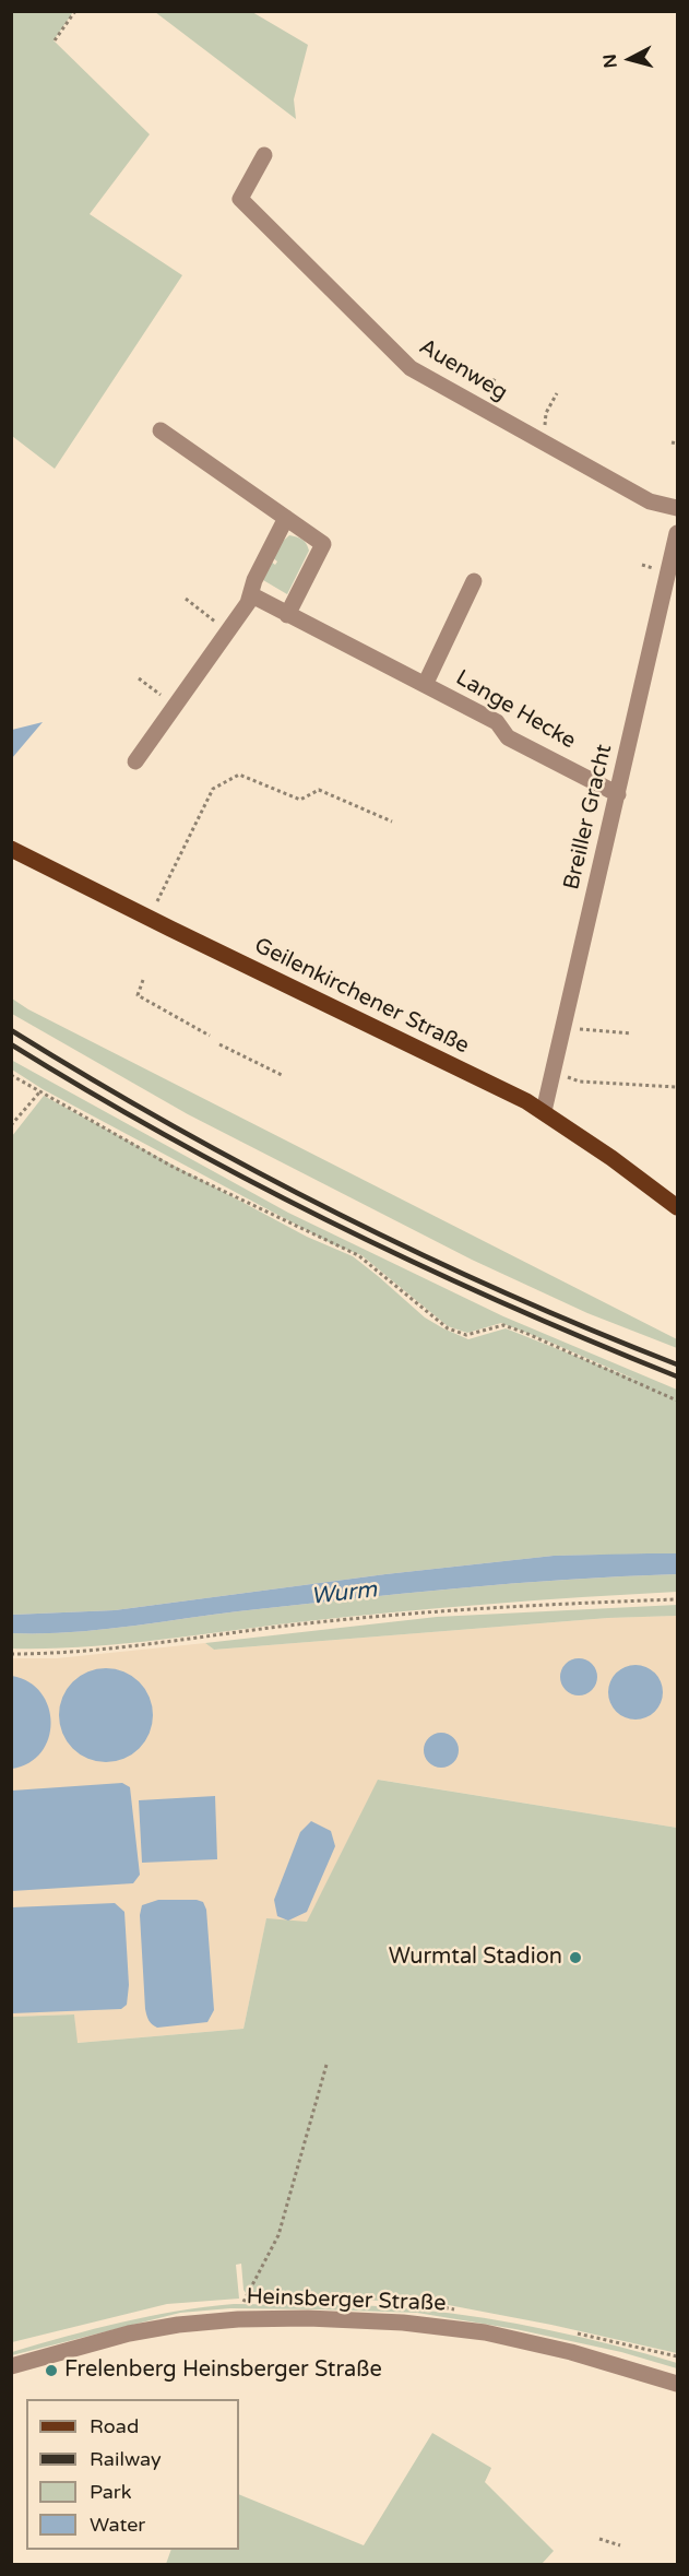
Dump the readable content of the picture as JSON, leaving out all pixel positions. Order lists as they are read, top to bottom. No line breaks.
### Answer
{"streets":{"main road":["Geilenkirchener Straße"],"street":["Auenweg","Lange Hecke","Breiller Gracht","Heinsberger Straße"]},"crossings":[["Lange Hecke","Breiller Gracht"],["Breiller Gracht","Geilenkirchener Straße"]],"water":["Wurm"],"places":["Wurmtal Stadion","Frelenberg Heinsberger Straße"],"legend":["Road","Railway","Park","Water"],"north":"left"}
